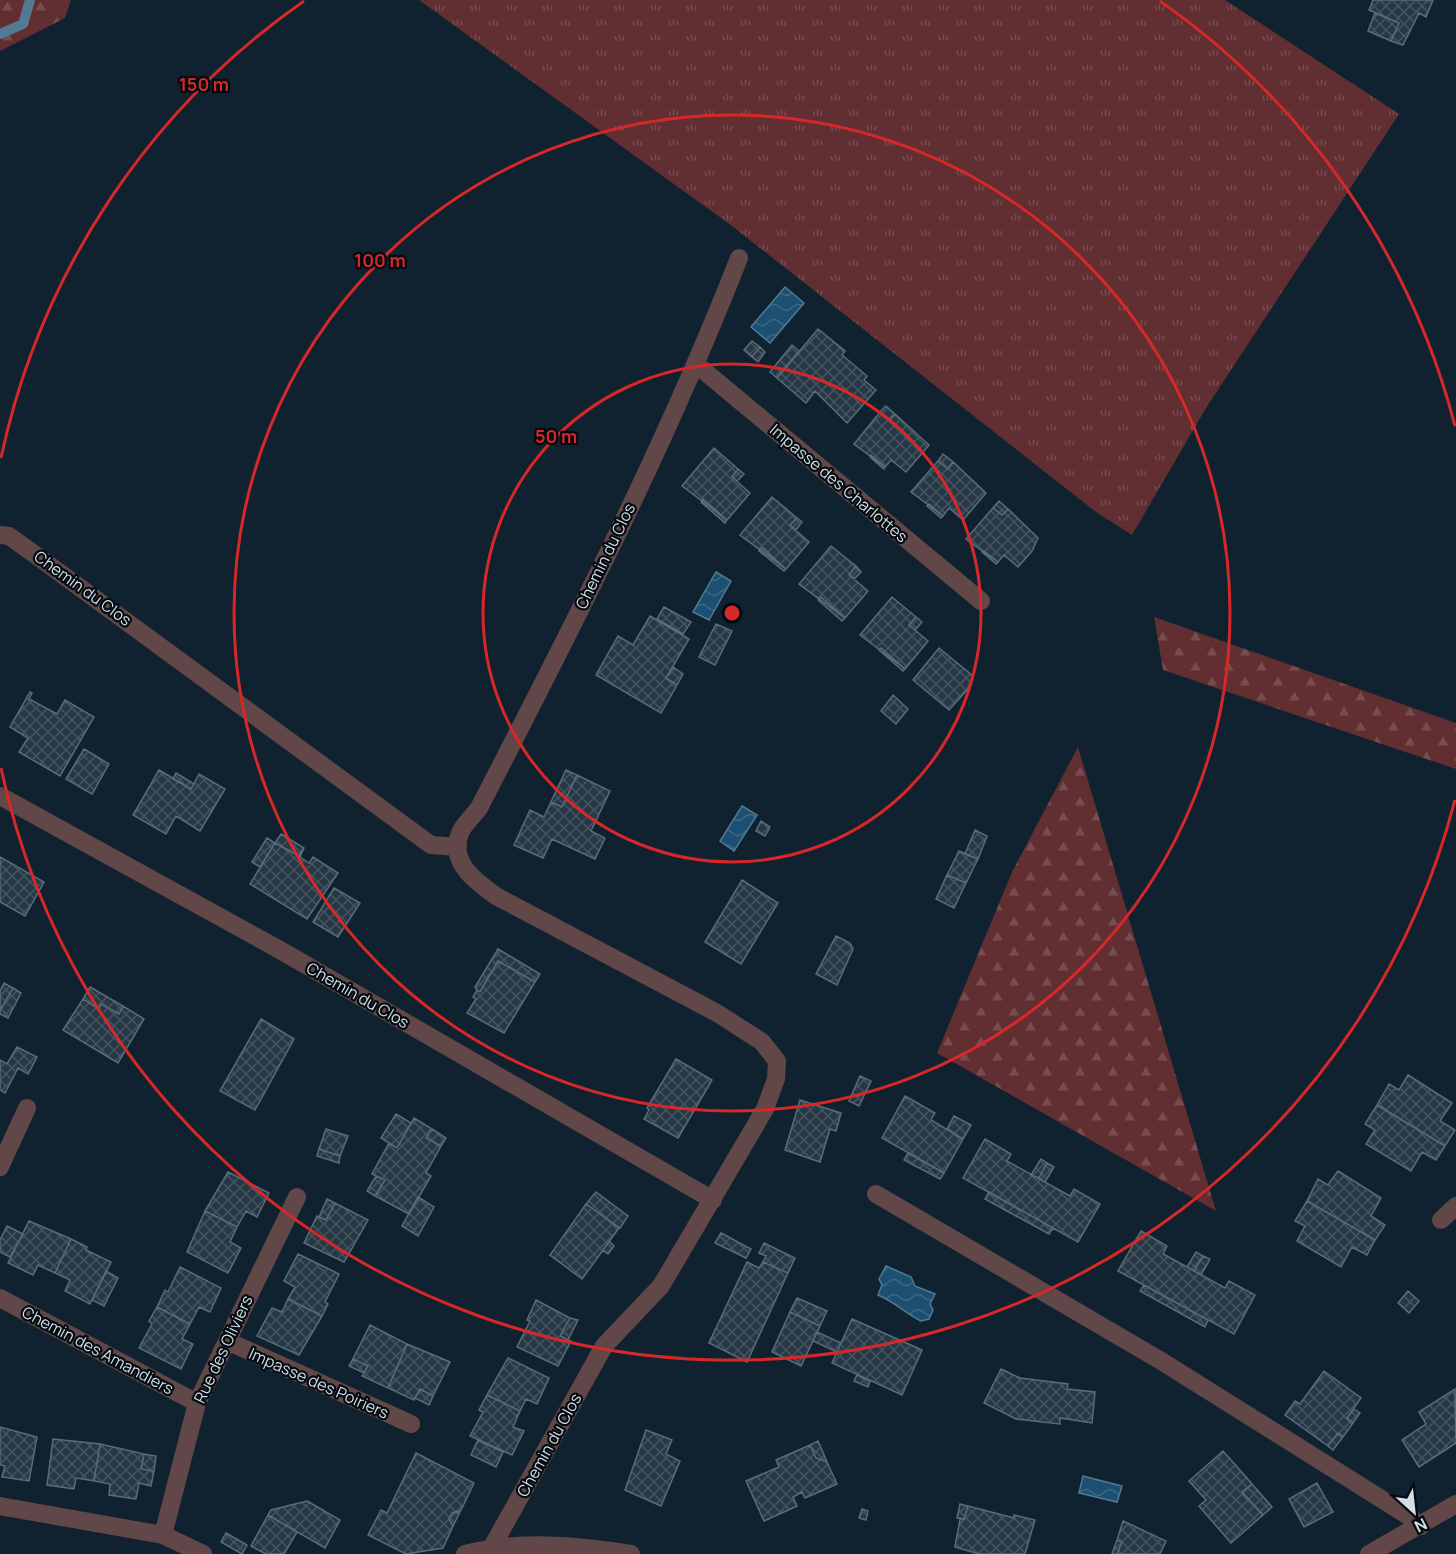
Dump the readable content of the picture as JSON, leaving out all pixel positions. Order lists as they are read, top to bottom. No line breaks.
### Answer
{"streets":{"street":["Impasse des Charlottes","Chemin du Clos","Rue des Oliviers","Chemin des Amandiers","Impasse des Poiriers"]},"crossings":[["Impasse des Charlottes","Chemin du Clos"],["Rue des Oliviers","Chemin des Amandiers"],["Rue des Oliviers","Impasse des Poiriers"]],"north":"bottom right","rings":["150 m","100 m","50 m"]}
